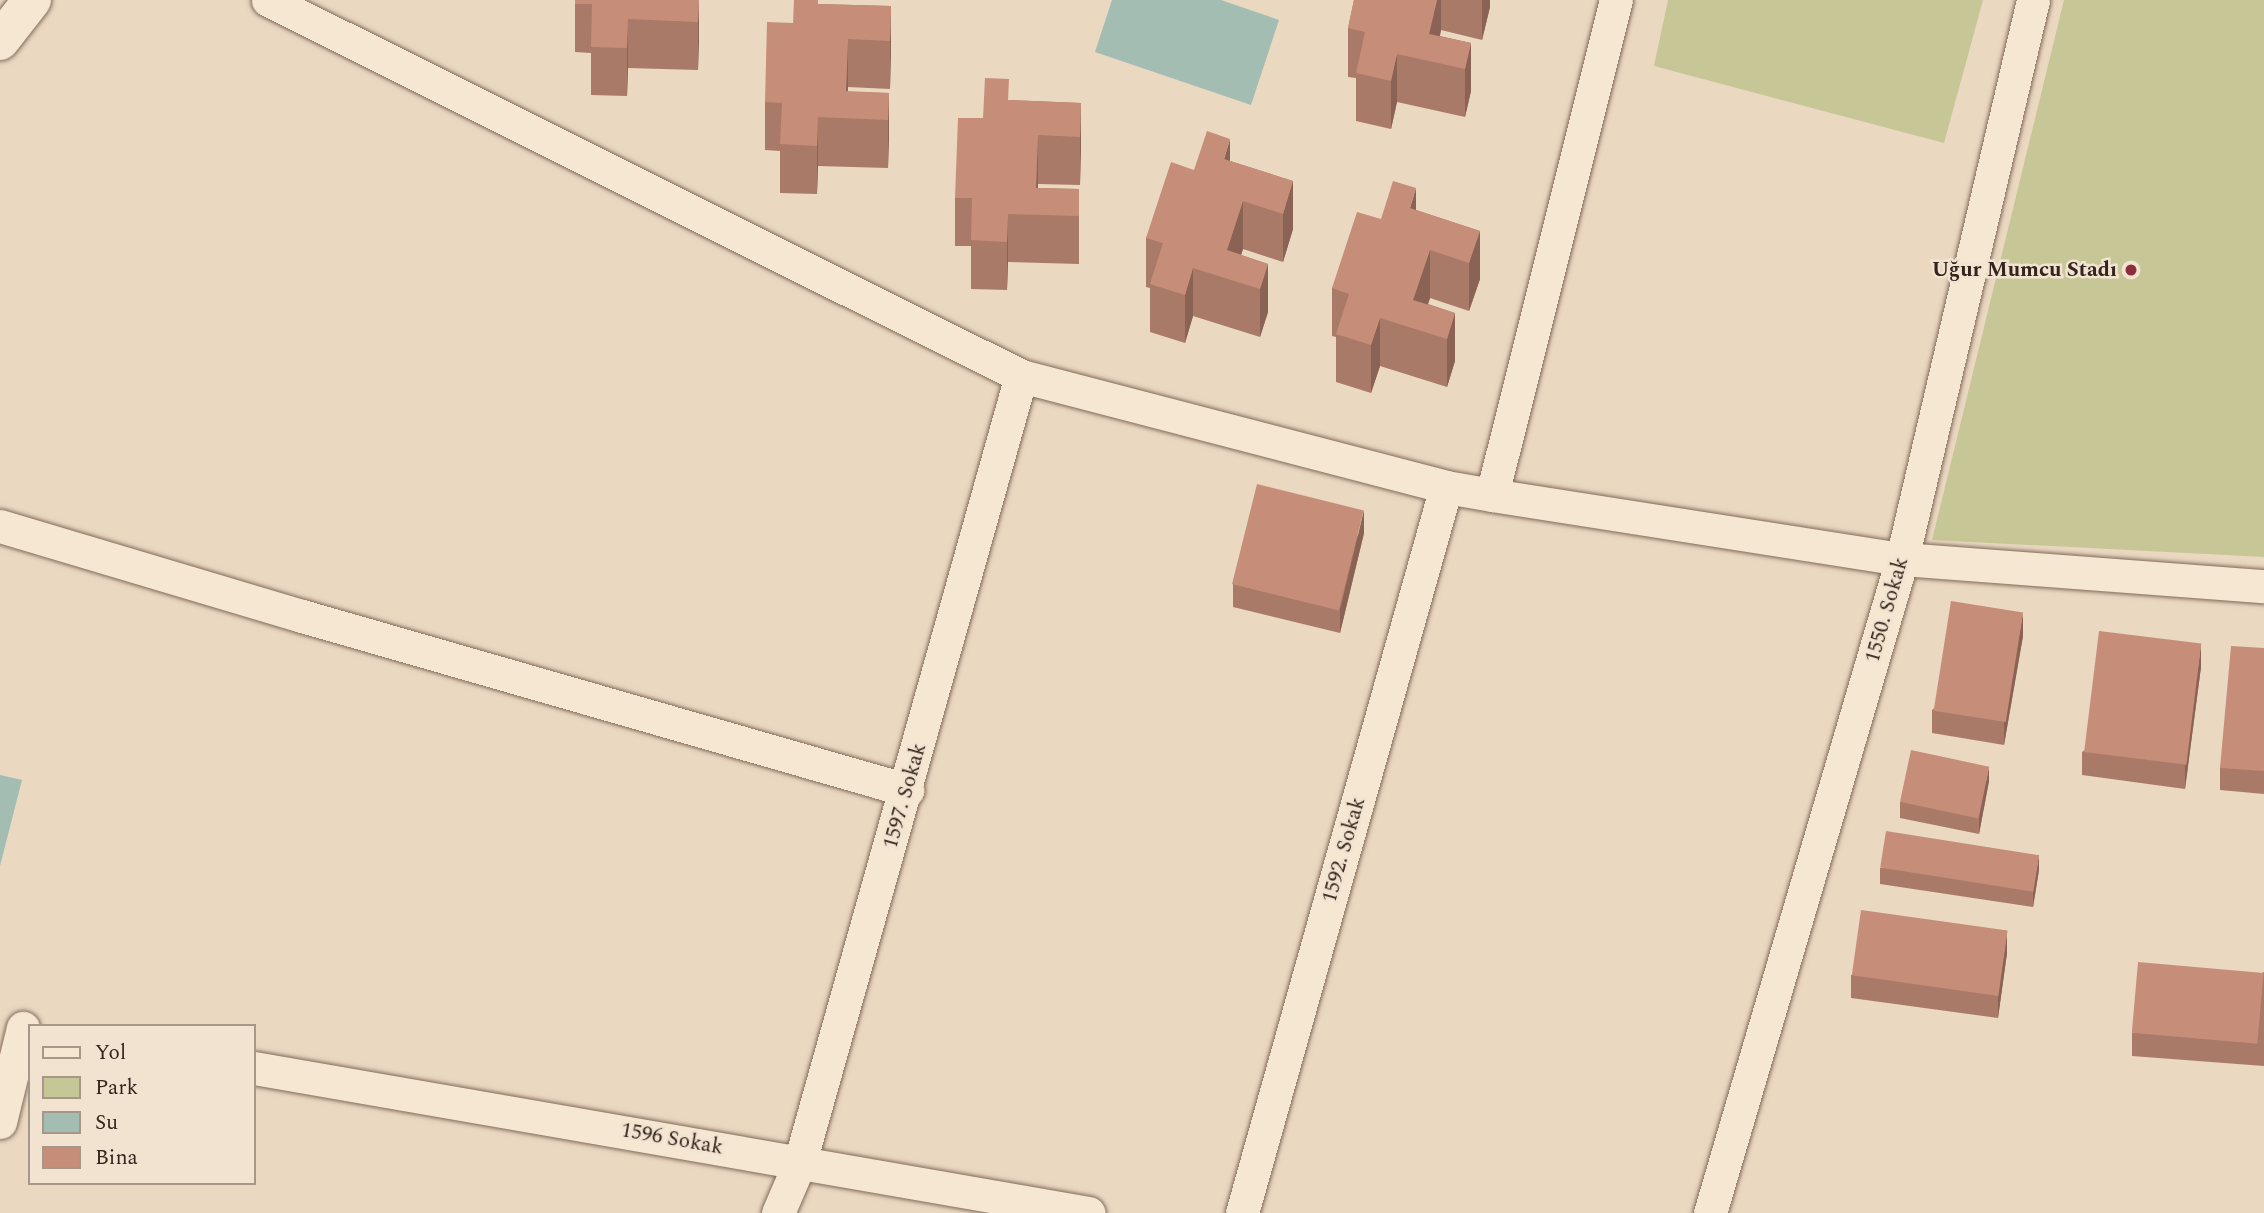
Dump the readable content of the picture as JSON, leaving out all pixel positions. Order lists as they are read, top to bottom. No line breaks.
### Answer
{"streets":{"street":["1550. Sokak","1597. Sokak","1592. Sokak","1596 Sokak"]},"crossings":[["1597. Sokak","1596 Sokak"]],"places":["Uğur Mumcu Stadı"],"legend":["Yol","Park","Su","Bina"]}
